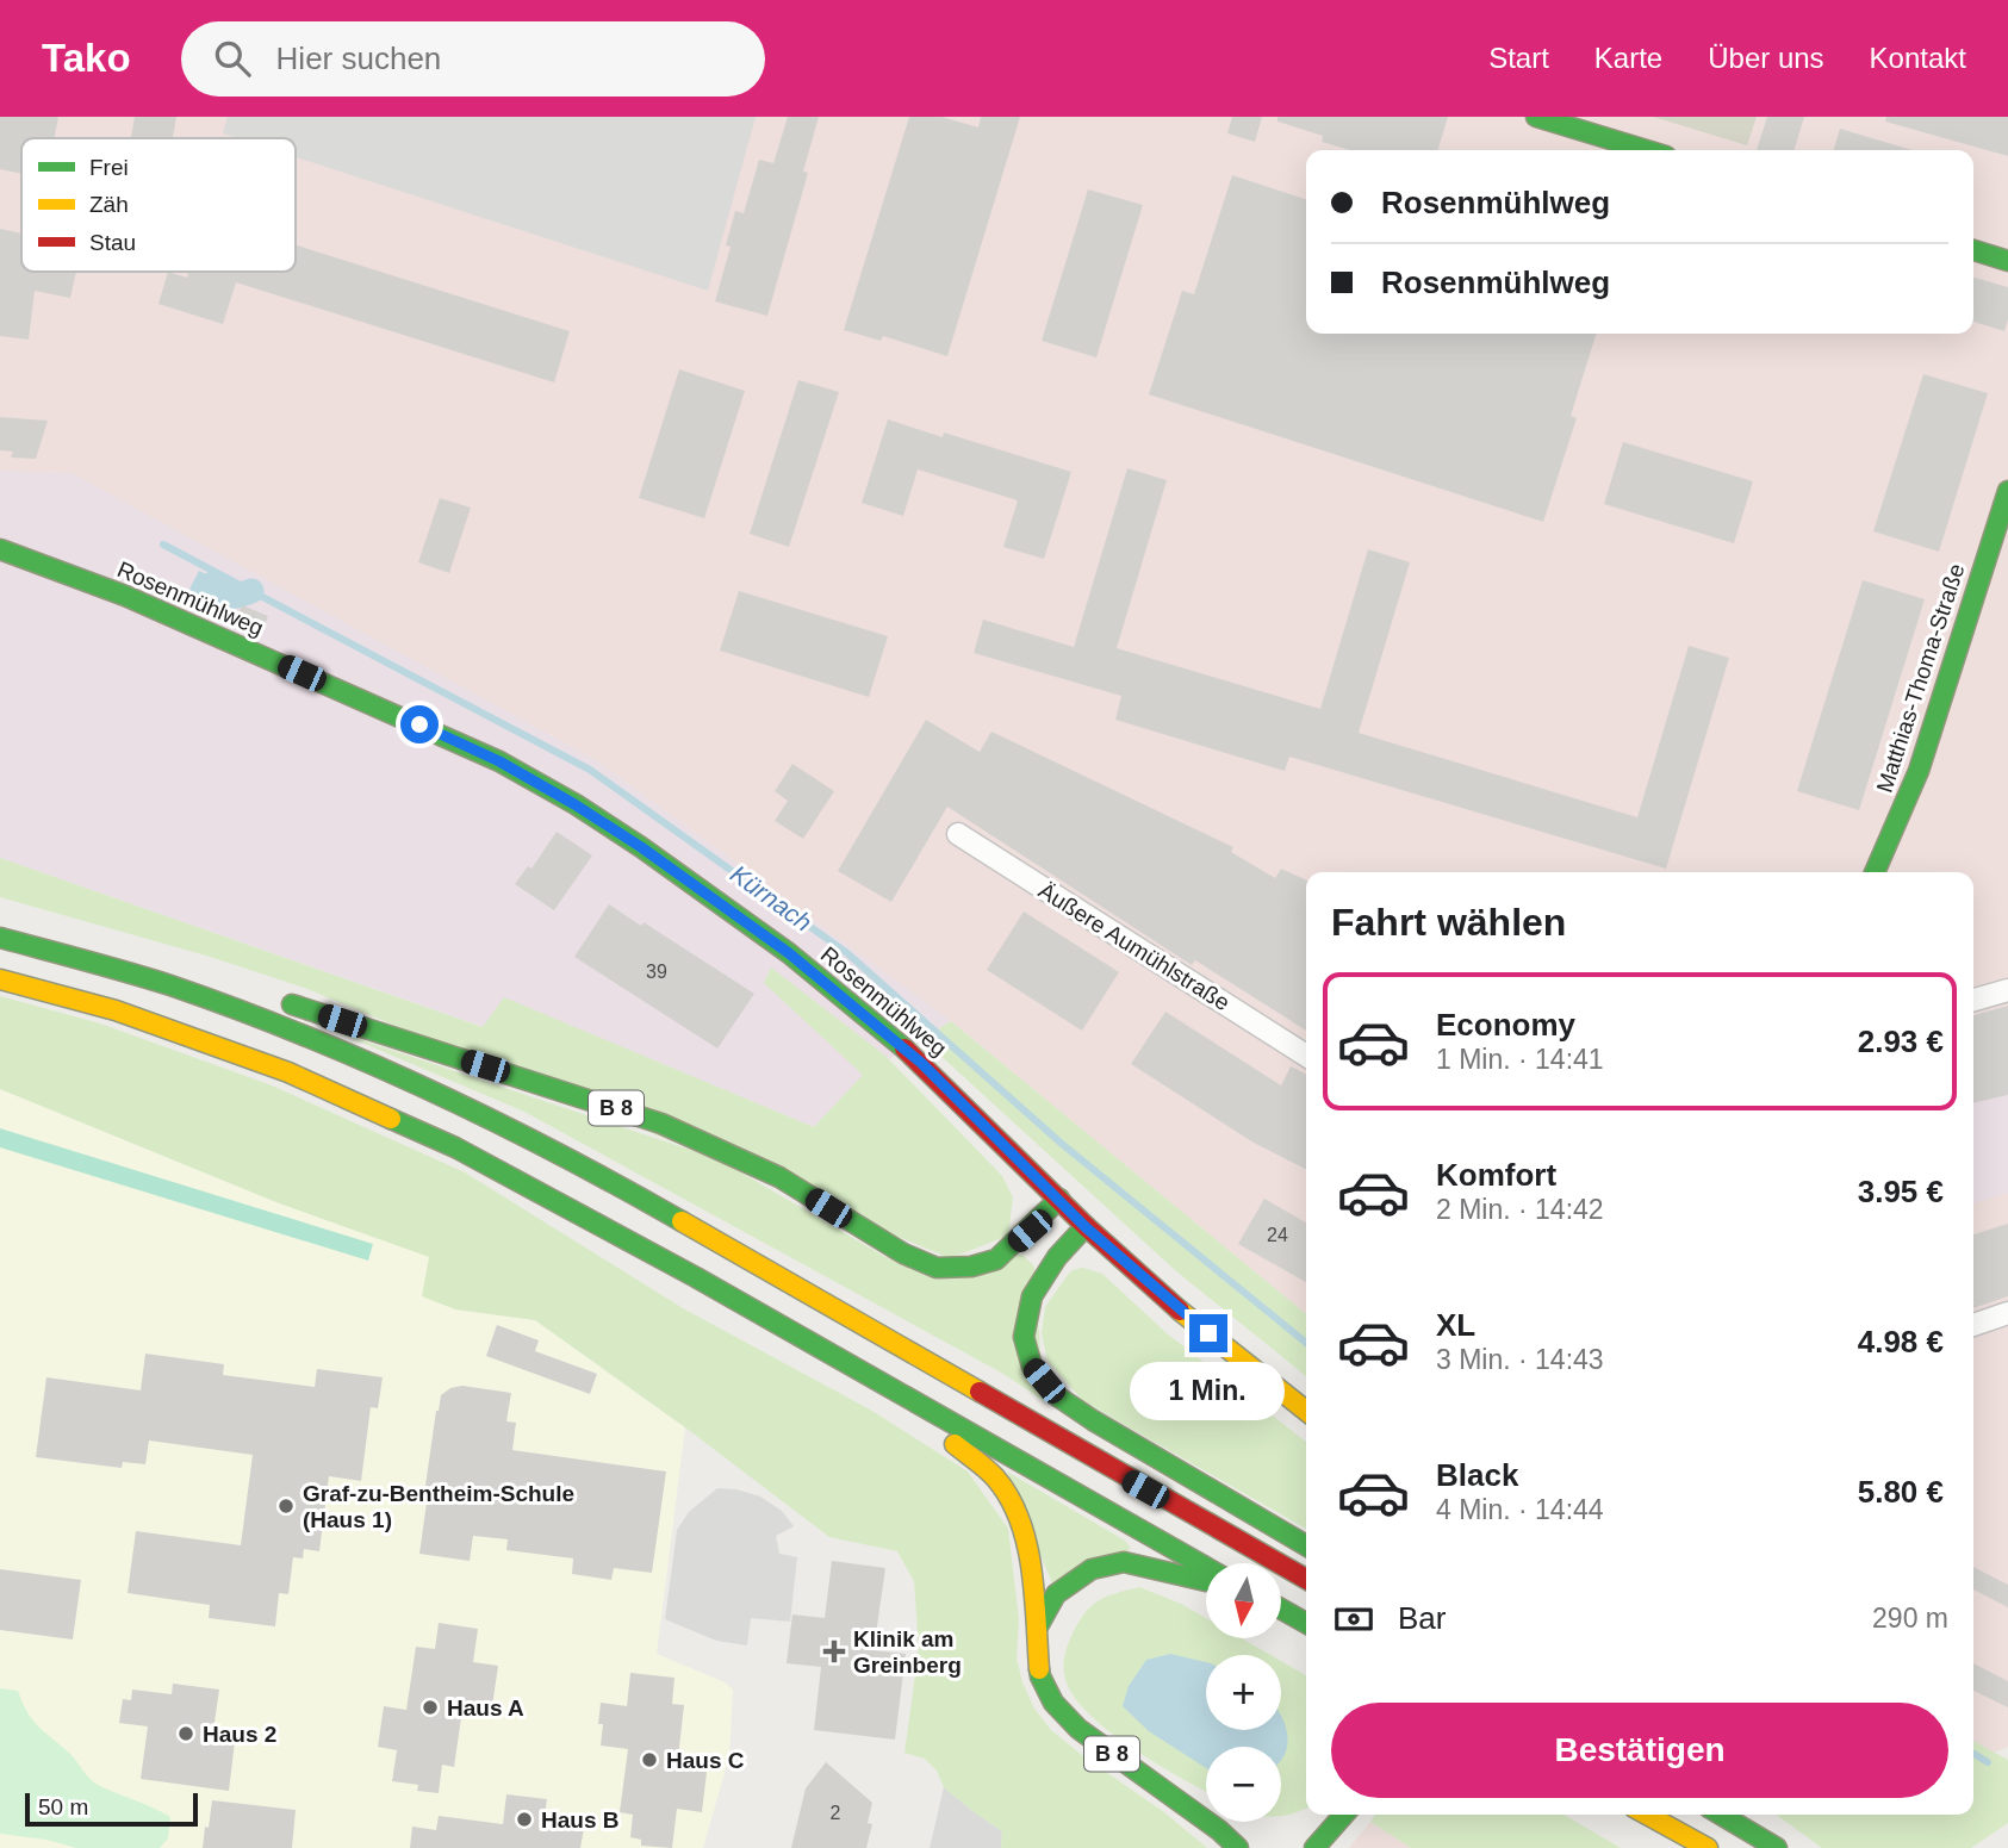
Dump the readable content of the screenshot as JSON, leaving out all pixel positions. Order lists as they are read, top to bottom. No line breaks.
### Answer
{"streets":{"main road":["Rosenmühlweg","Matthias-Thoma-Straße","B 8"],"street":["Äußere Aumühlstraße"]},"crossings":[["Rosenmühlweg","B 8"]],"water":["Kürnach"],"places":{"other":["Graf-zu-Bentheim-Schule (Haus 1)","Haus A","Haus 2","Haus C","Haus B"],"health":["Klinik am Greinberg"]},"house_numbers":["39","24","2"],"legend":["Frei","Zäh","Stau"],"scale_bar":"50 m","north":"bottom","page":{"header":"Tako","search":"Hier suchen","nav":["Start","Karte","Über uns","Kontakt"],"banner":["Rosenmühlweg","Rosenmühlweg"],"heading":"Fahrt wählen","list":[{"name":"Economy","note":"1 Min. · 14:41","value":"2.93 €"},{"name":"Komfort","note":"2 Min. · 14:42","value":"3.95 €"},{"name":"XL","note":"3 Min. · 14:43","value":"4.98 €"},{"name":"Black","note":"4 Min. · 14:44","value":"5.80 €"}],"bubble":"1 Min.","map_buttons":["+","−"],"pay":["Bar","290 m"],"buttons":"Bestätigen","scale":"50 m"}}
